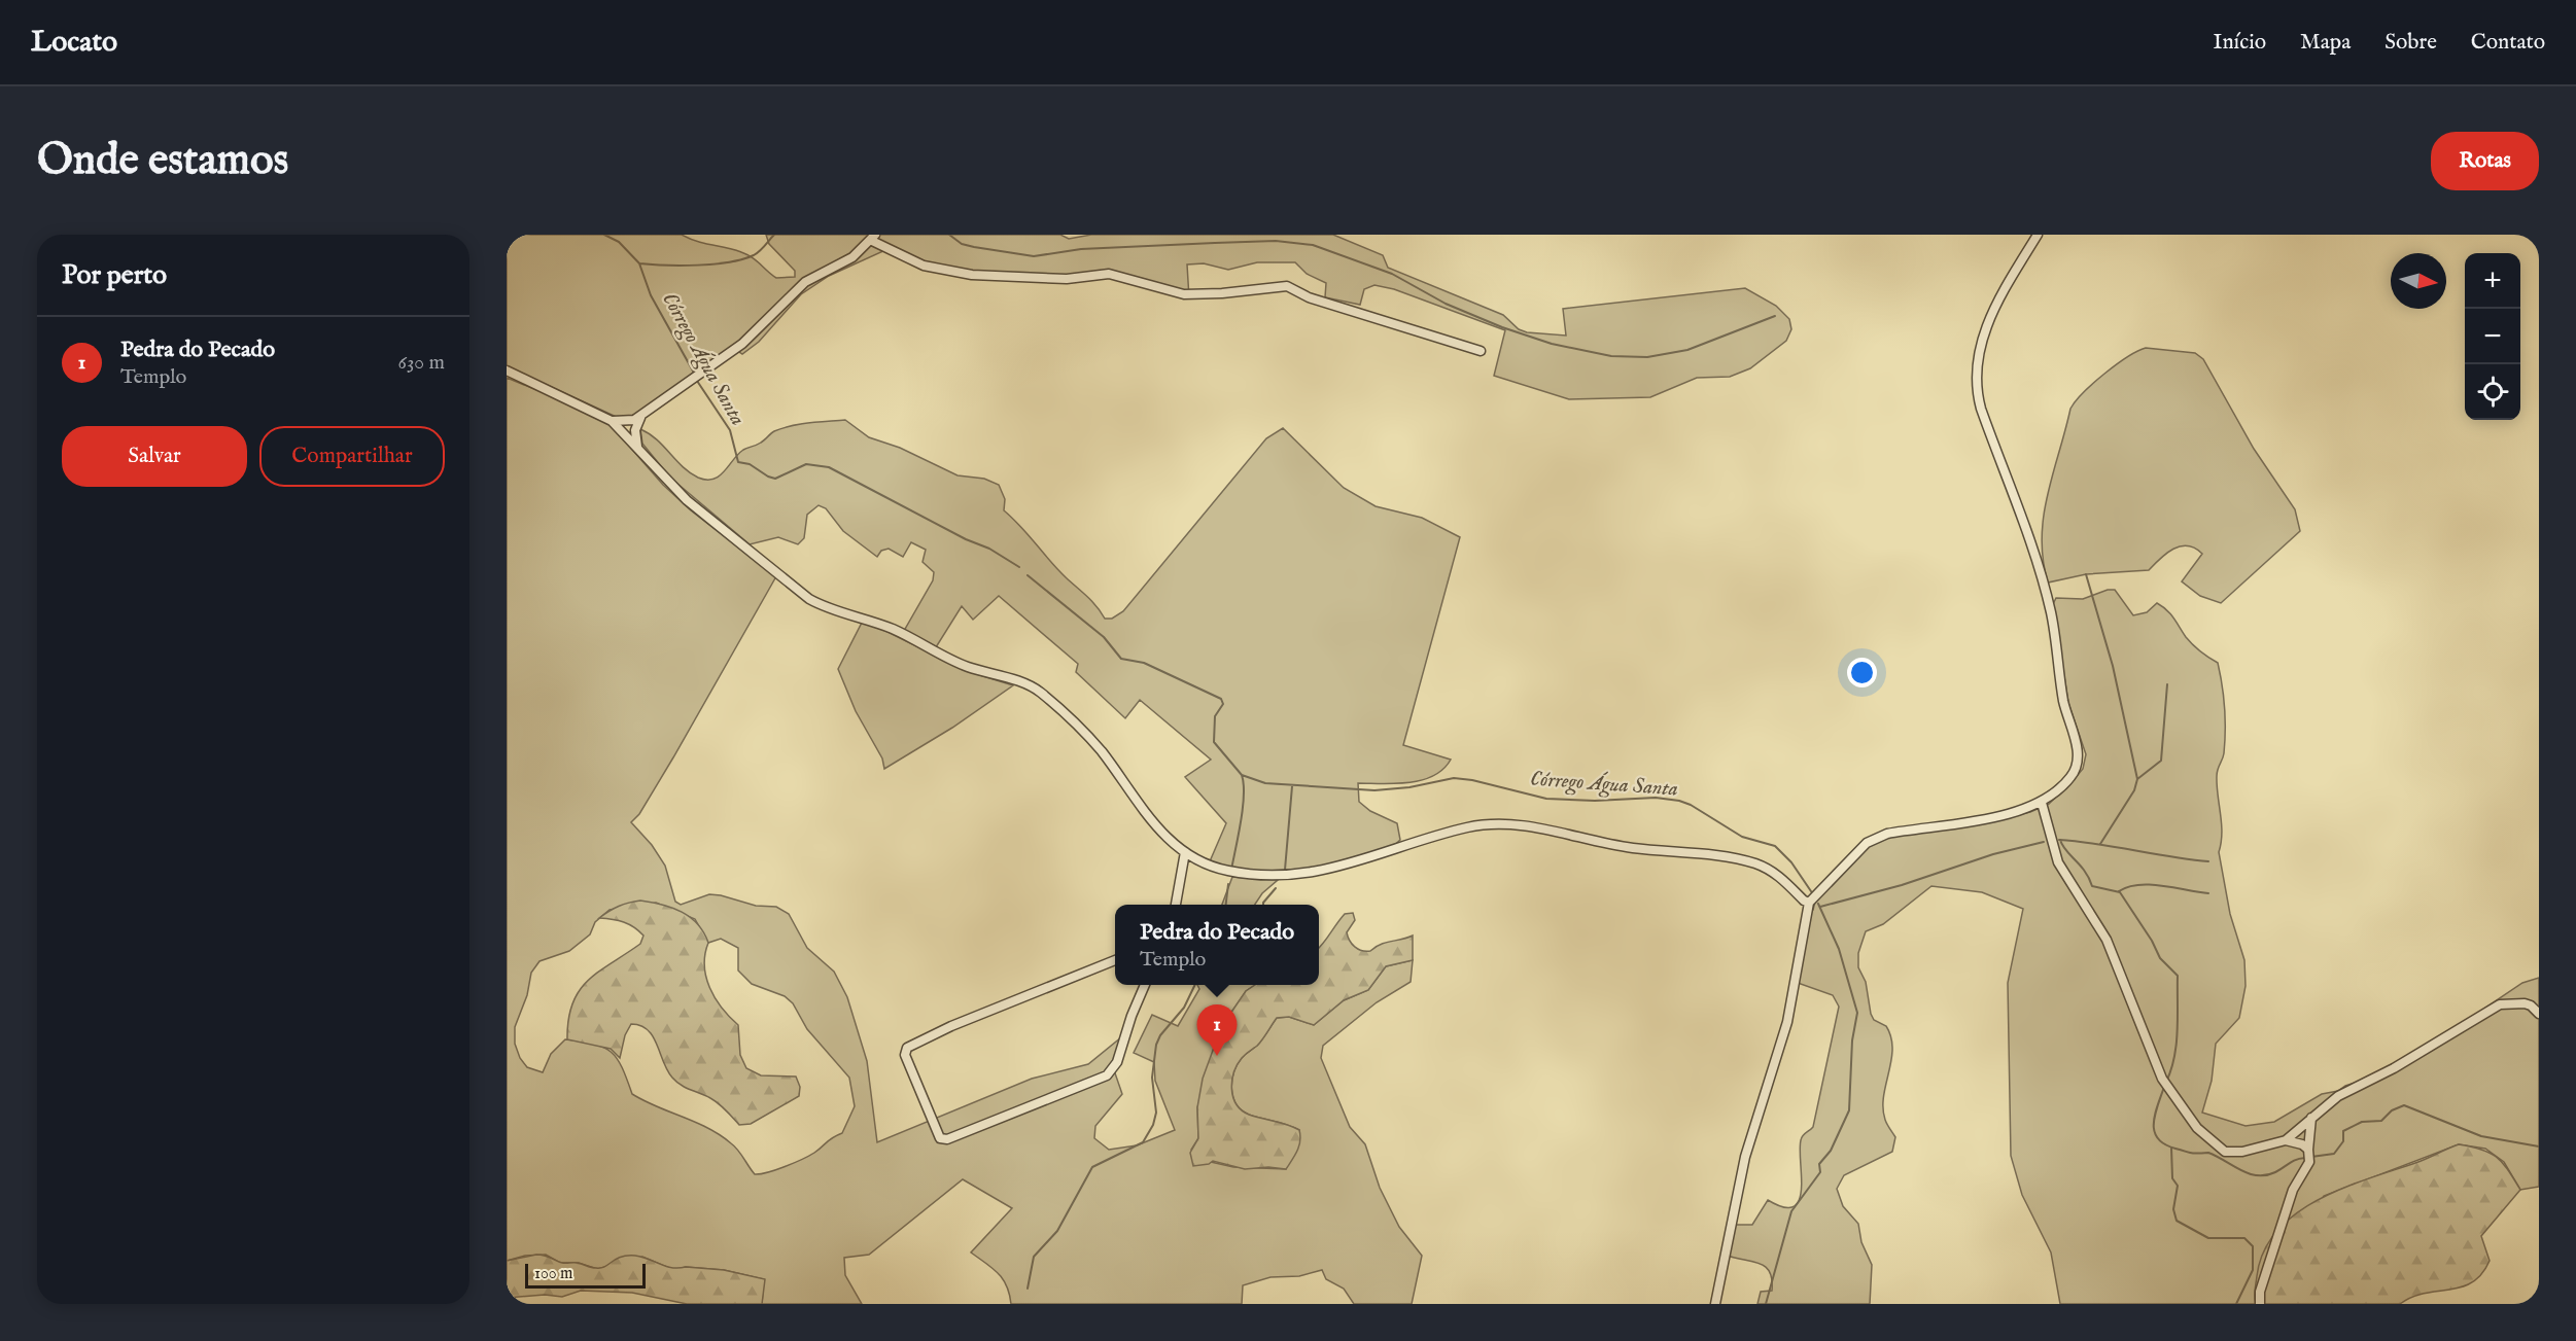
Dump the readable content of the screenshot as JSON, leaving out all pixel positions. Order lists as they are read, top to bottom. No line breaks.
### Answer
{"water":["Córrego Água Santa"],"scale_bar":"100 m","north":"right","page":{"header":"Locato","nav":["Início","Mapa","Sobre","Contato"],"buttons":["Rotas",["Salvar","Compartilhar"]],"title":"Onde estamos","heading":"Por perto","map_buttons":["+","−"],"list":[{"mark":"1","name":"Pedra do Pecado","note":"Templo","value":"630 m"}],"popup":["Pedra do Pecado","Templo"],"pins":"1","scale":"100 m"}}
